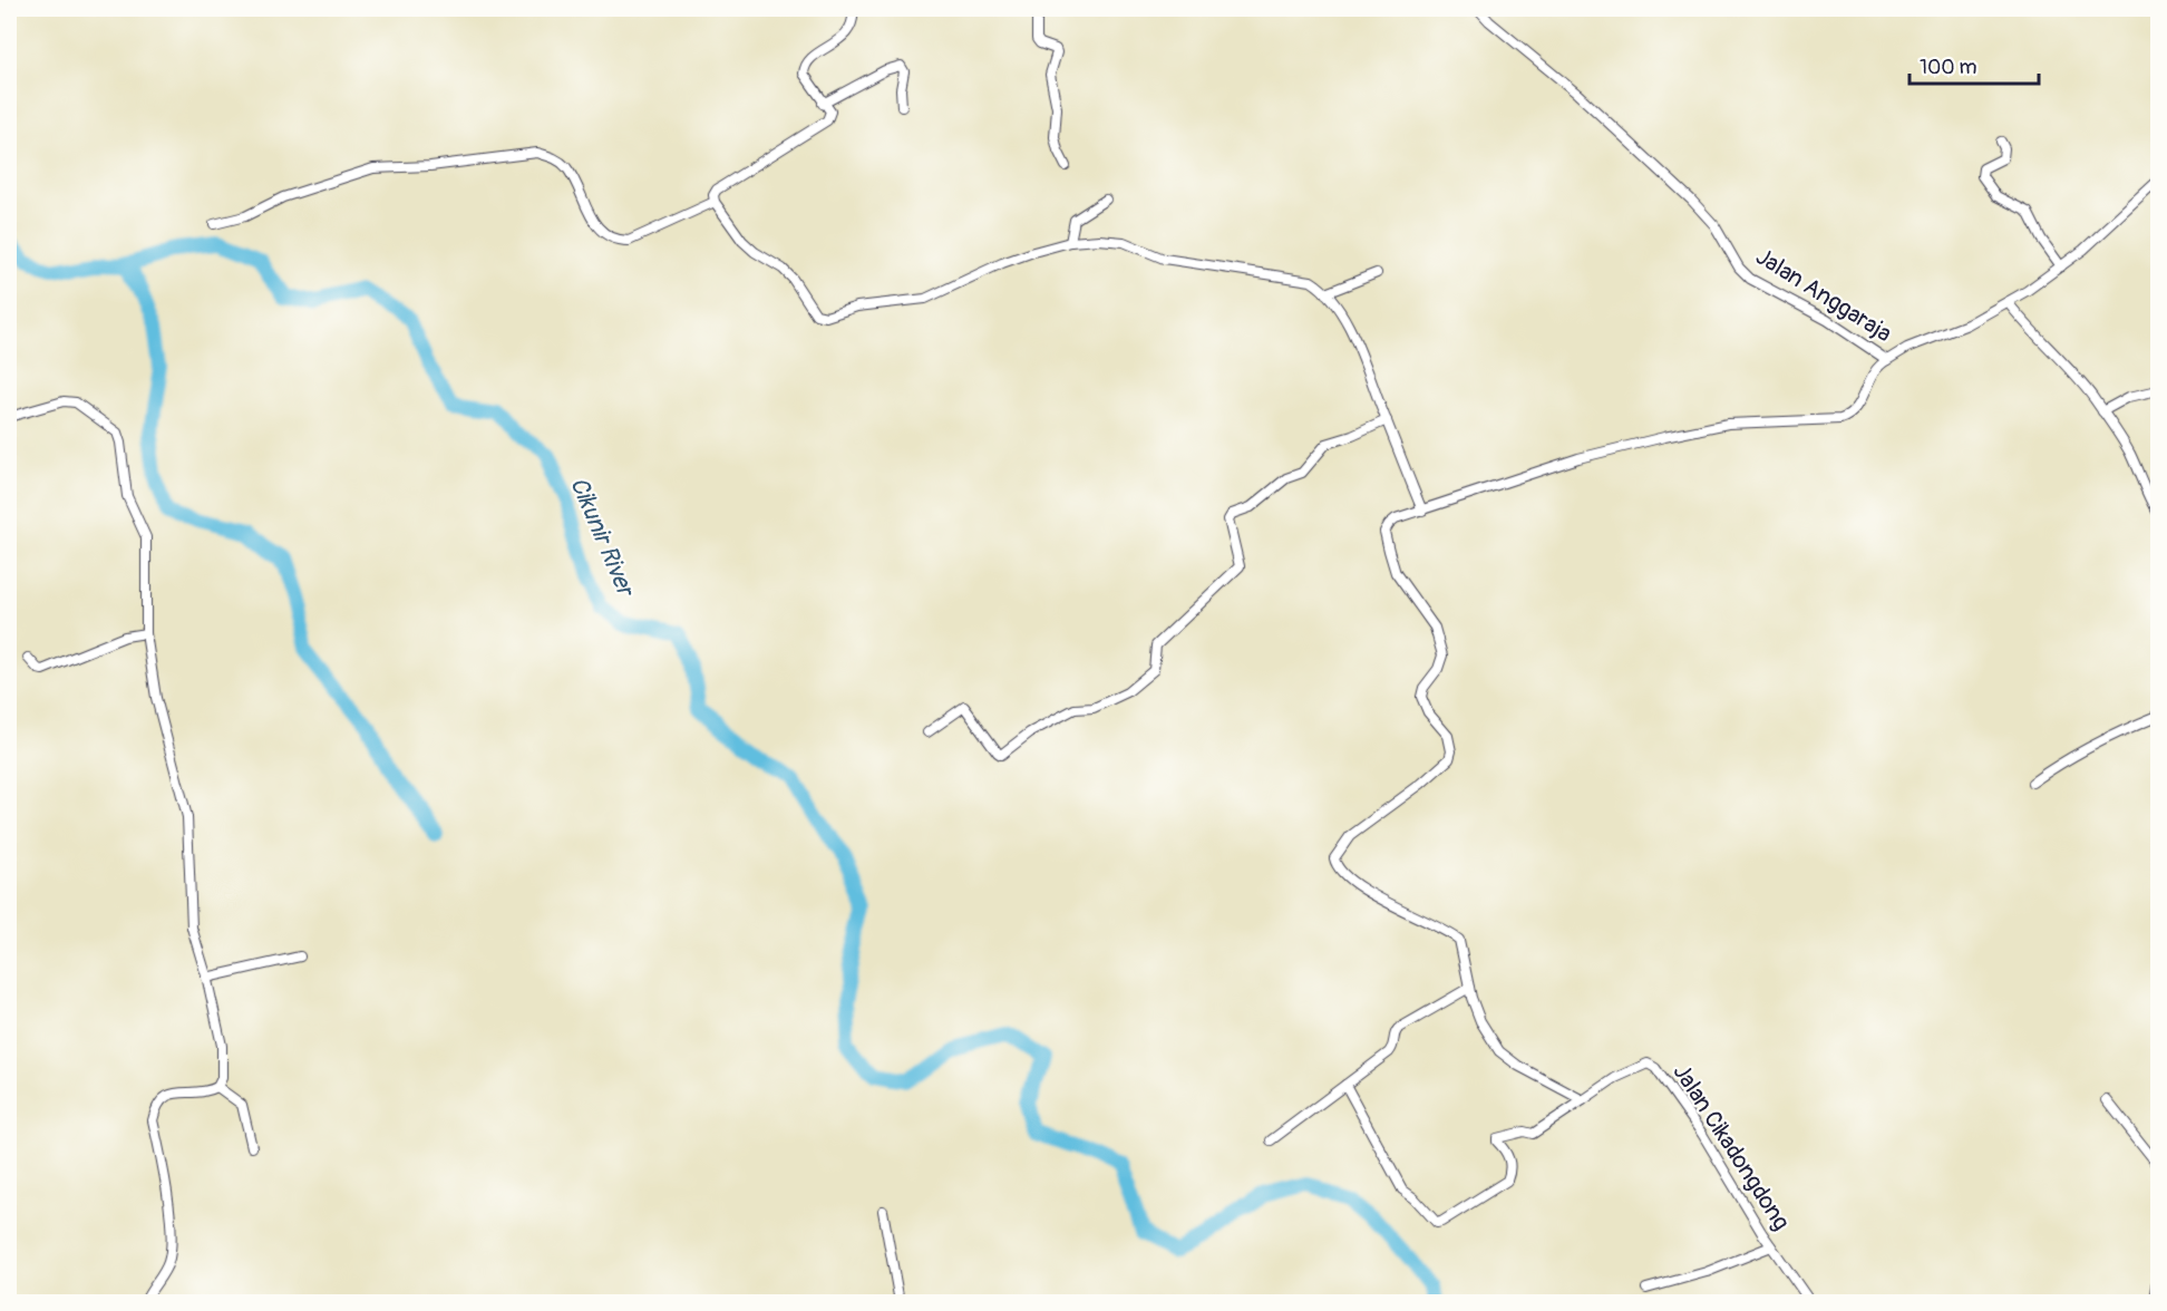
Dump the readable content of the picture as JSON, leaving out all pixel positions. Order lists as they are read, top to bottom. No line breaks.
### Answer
{"streets":{"street":["Jalan Anggaraja","Jalan Cikadongdong"]},"water":["Cikunir River"],"scale_bar":"100 m"}
